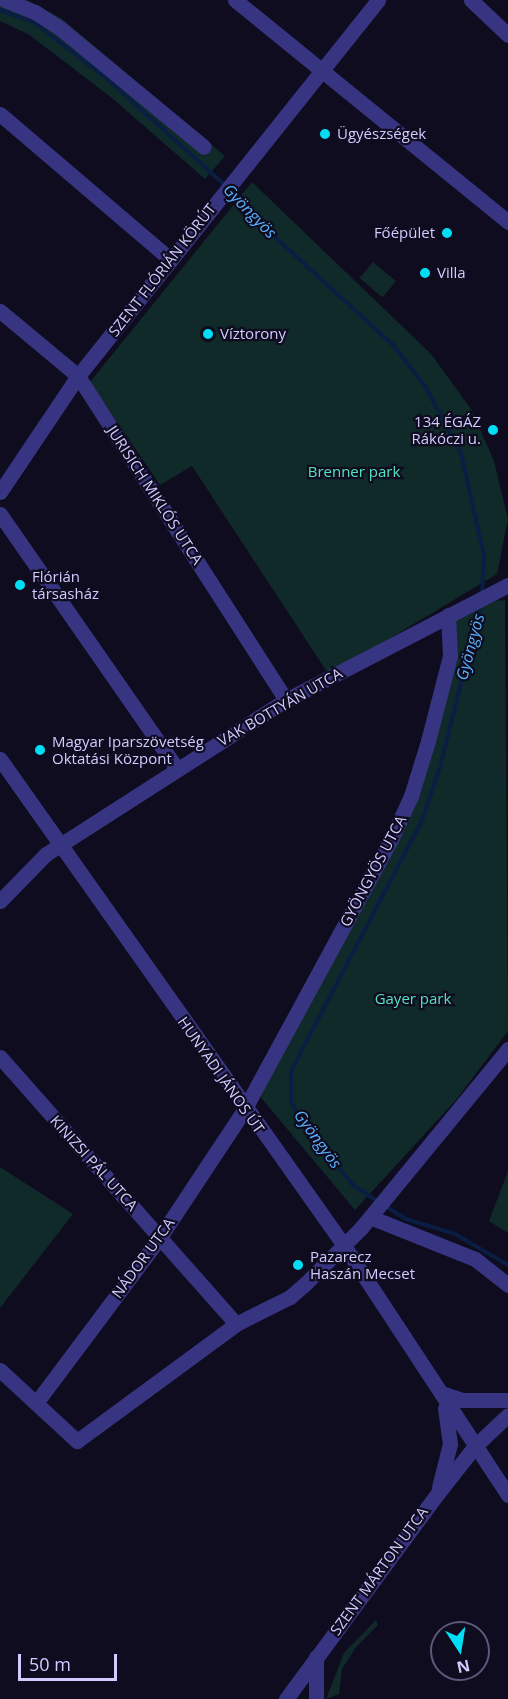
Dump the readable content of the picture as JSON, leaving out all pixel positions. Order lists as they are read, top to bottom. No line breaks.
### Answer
{"streets":{"street":["SZENT FLÓRIÁN KÖRÚT","JURISICH MIKLÓS UTCA","VAK BOTTYÁN UTCA","GYÖNGYÖS UTCA","HUNYADI JÁNOS ÚT","KINIZSI PÁL UTCA","NÁDOR UTCA","SZENT MÁRTON UTCA"]},"crossings":[["SZENT FLÓRIÁN KÖRÚT","JURISICH MIKLÓS UTCA"],["JURISICH MIKLÓS UTCA","VAK BOTTYÁN UTCA"],["VAK BOTTYÁN UTCA","GYÖNGYÖS UTCA"],["VAK BOTTYÁN UTCA","HUNYADI JÁNOS ÚT"],["GYÖNGYÖS UTCA","HUNYADI JÁNOS ÚT"],["GYÖNGYÖS UTCA","NÁDOR UTCA"],["HUNYADI JÁNOS ÚT","NÁDOR UTCA"],["HUNYADI JÁNOS ÚT","SZENT MÁRTON UTCA"],["KINIZSI PÁL UTCA","NÁDOR UTCA"]],"water":["Gyöngyös"],"parks":["Brenner park","Gayer park"],"places":["Ügyészségek","Főépület","Villa","Víztorony","134 ÉGÁZ Rákóczi u.","Flórián társasház","Magyar Iparszövetség Oktatási Központ","Pazarecz Haszán Mecset"],"scale_bar":"50 m","north":"bottom"}
